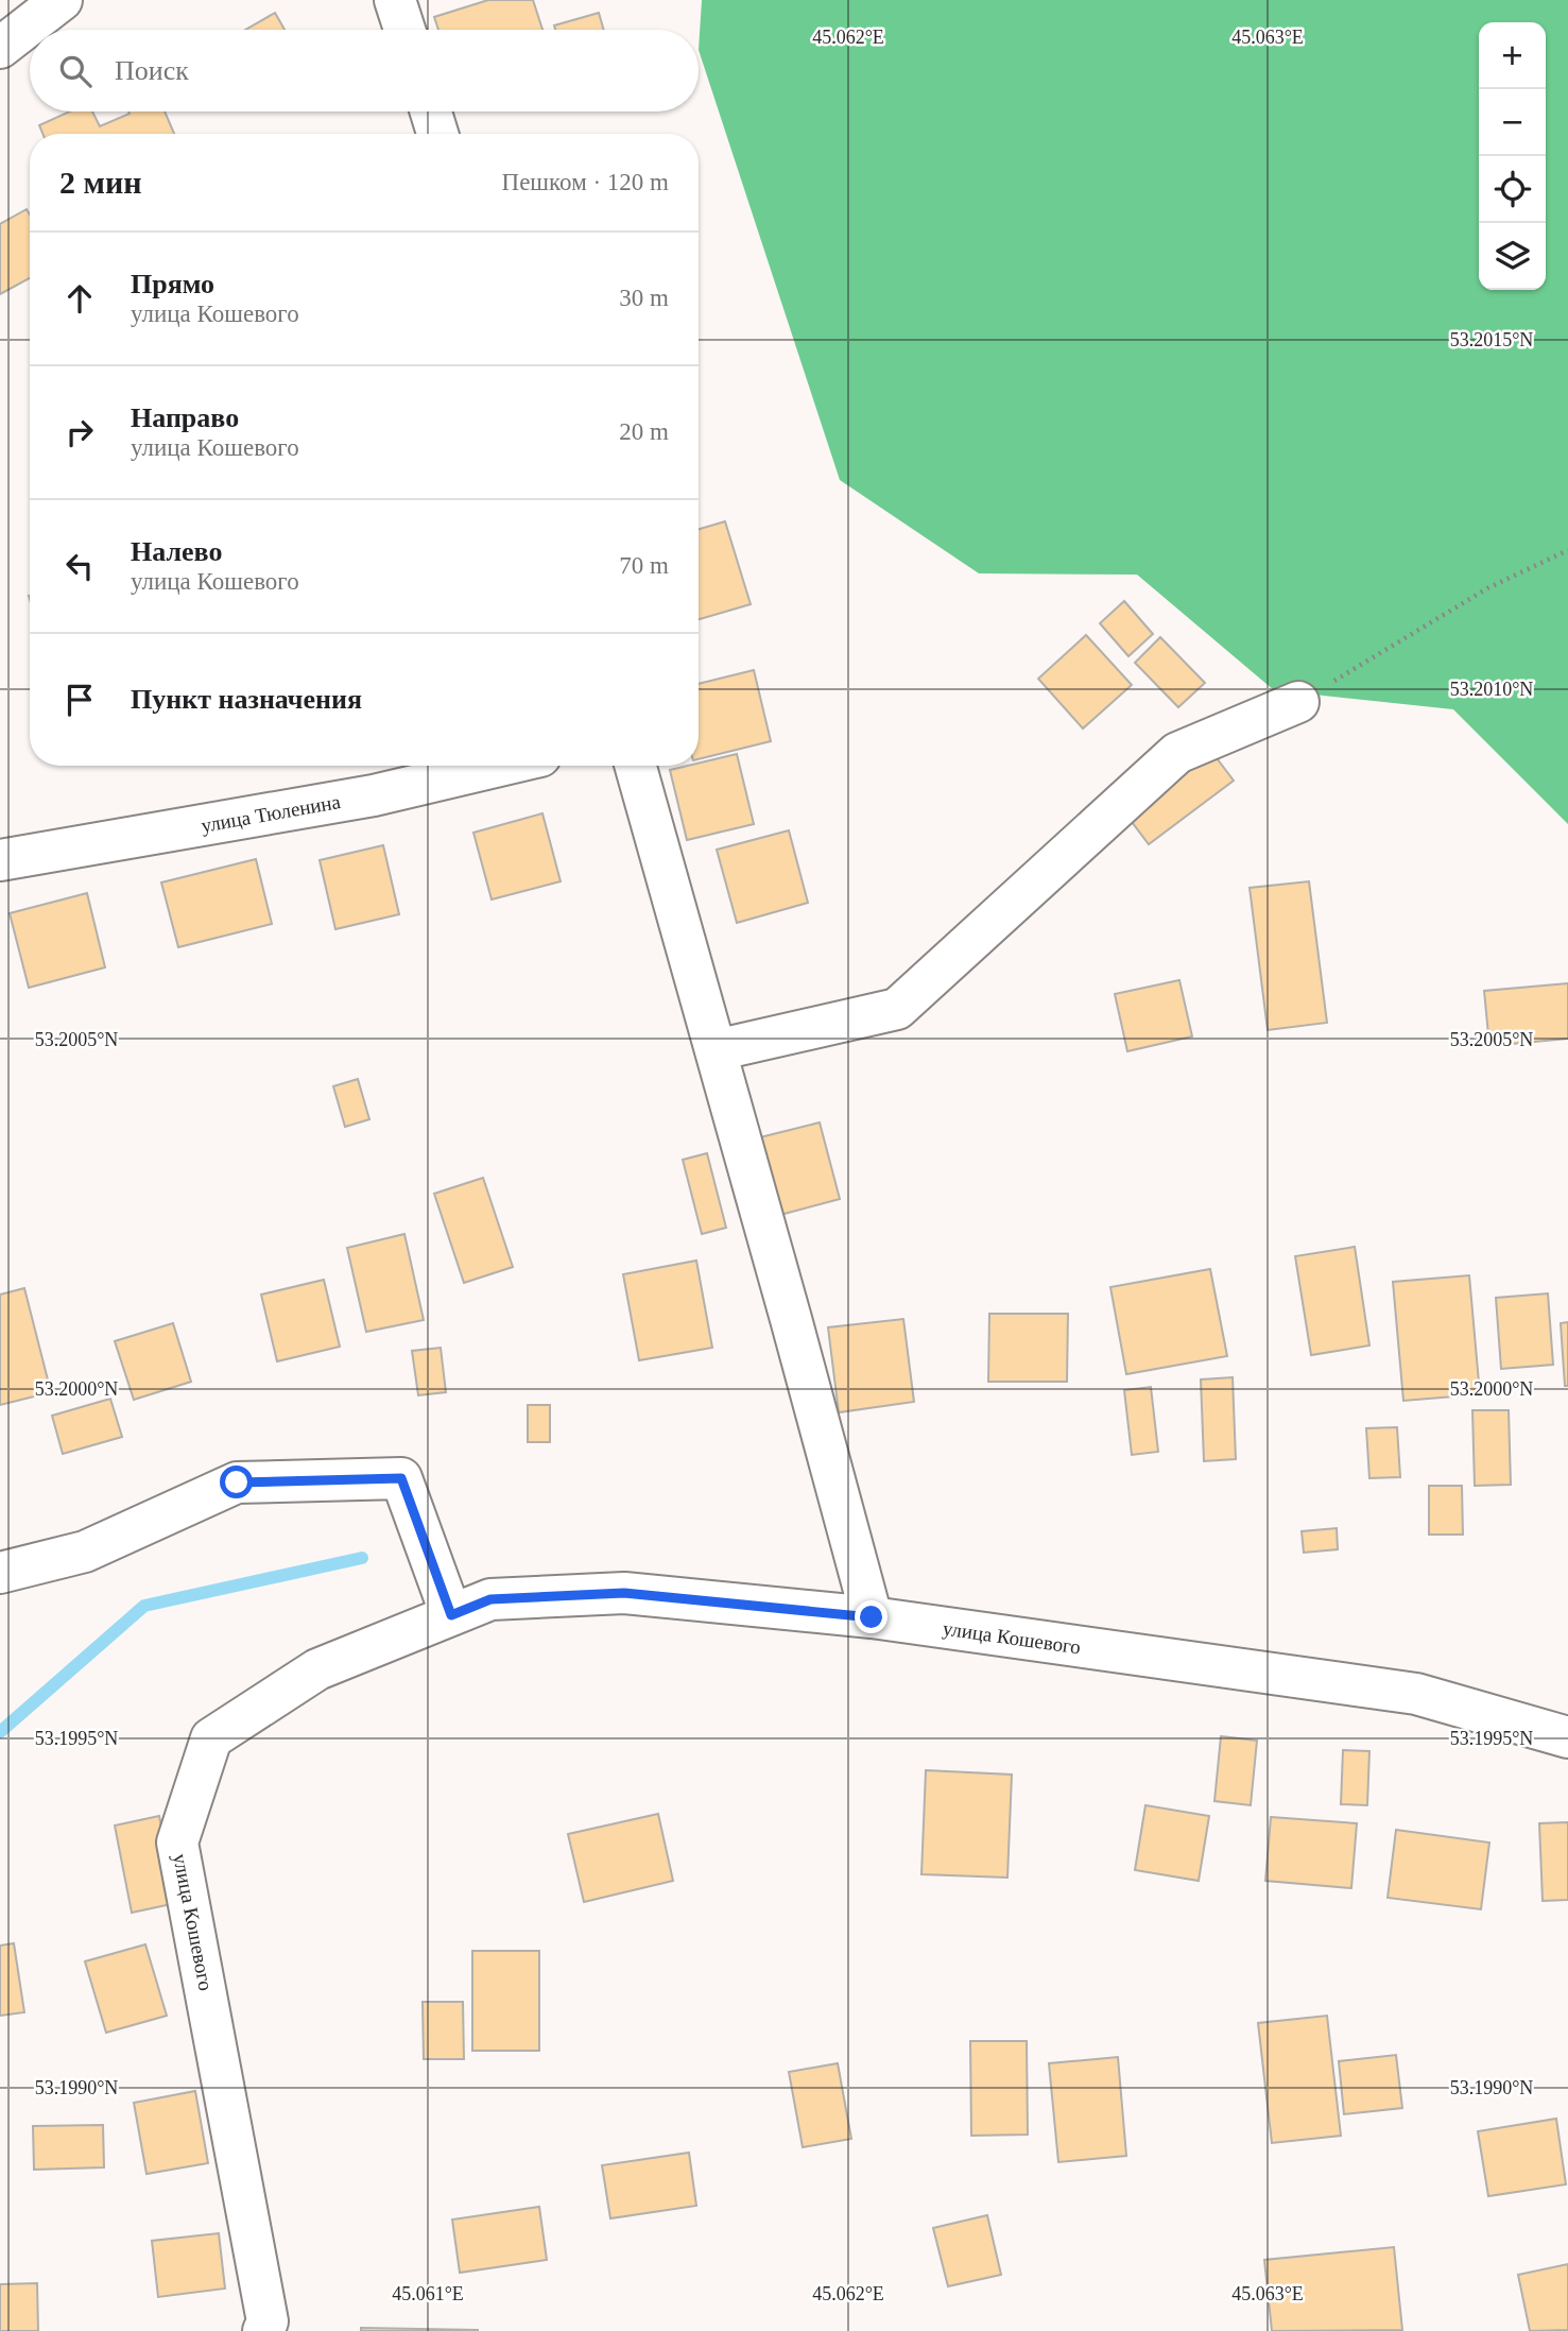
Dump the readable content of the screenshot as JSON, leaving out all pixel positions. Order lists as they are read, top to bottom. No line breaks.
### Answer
{"streets":{"street":["улица Тюленина","улица Кошевого"]},"page":{"map_buttons":["+","−"],"search":"Поиск","heading":["2 мин","Пешком · 120 m"],"list":[["Прямо","улица Кошевого","30 m"],["Направо","улица Кошевого","20 m"],["Налево","улица Кошевого","70 m"],"Пункт назначения"]},"coordinates":["45.062°E","45.063°E","53.2015°N","53.2010°N","53.2005°N","53.2000°N","53.1995°N","53.1990°N","45.061°E"]}
